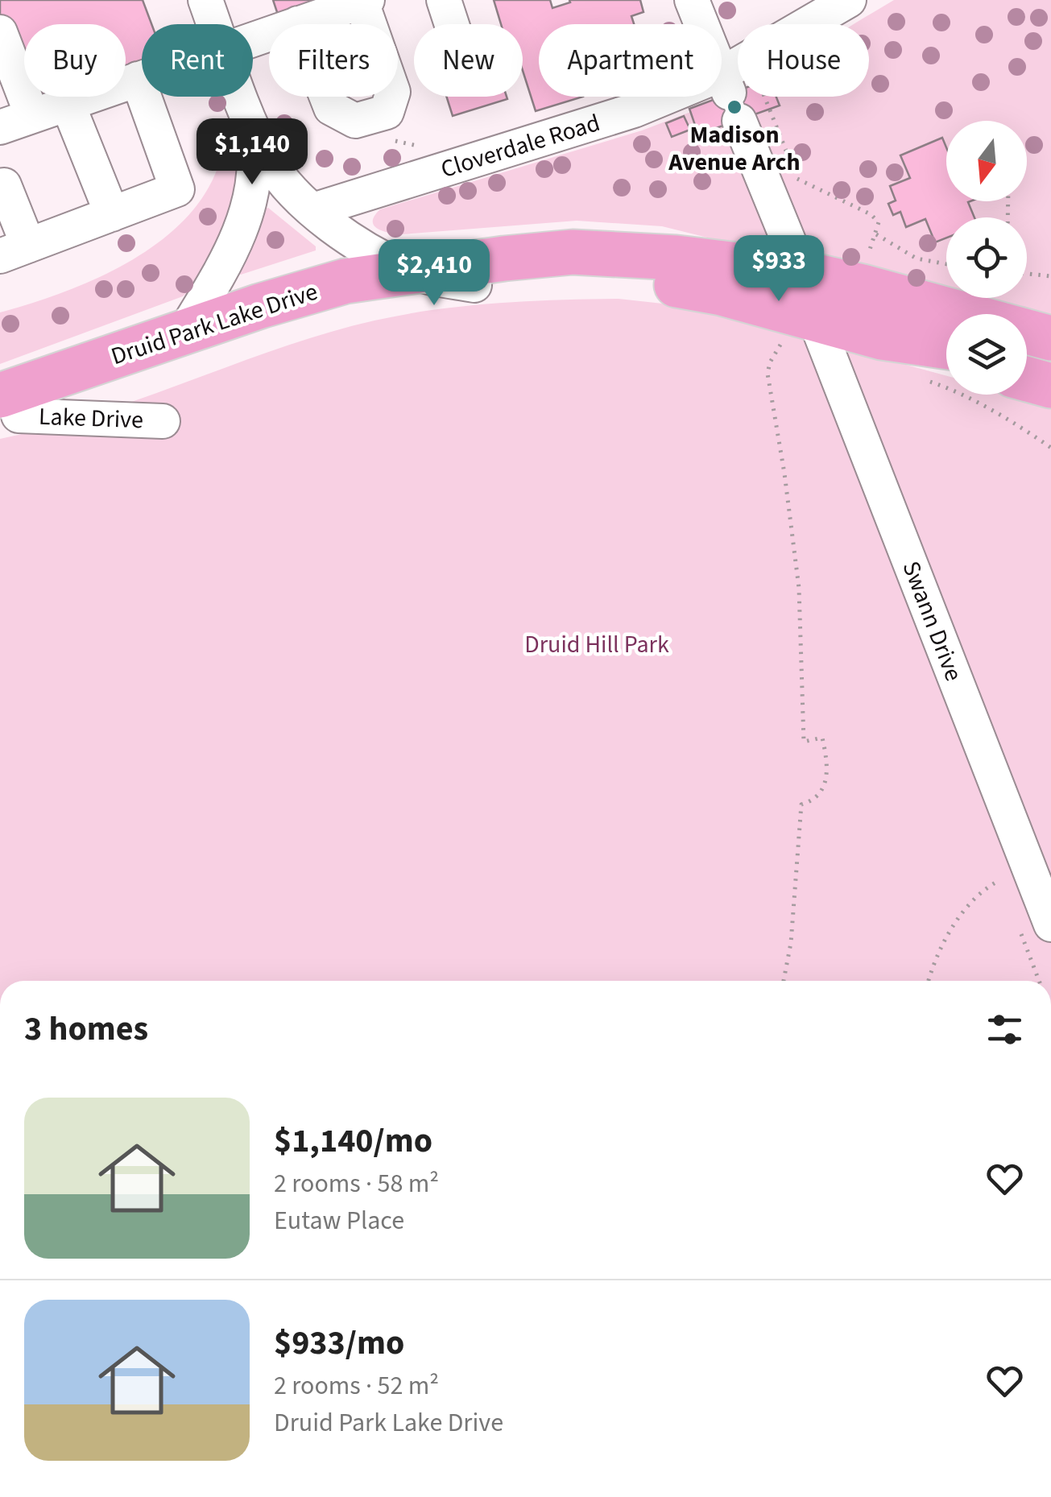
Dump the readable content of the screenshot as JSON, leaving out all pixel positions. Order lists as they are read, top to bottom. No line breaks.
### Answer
{"streets":{"main road":["Druid Park Lake Drive"],"street":["Cloverdale Road","Lake Drive","Swann Drive"]},"crossings":[["Cloverdale Road","Swann Drive"],["Druid Park Lake Drive","Lake Drive"],["Druid Park Lake Drive","Swann Drive"]],"parks":["Druid Hill Park"],"places":["Madison Avenue Arch"],"north":"bottom","page":{"chip":["Buy","Rent","Filters","New","Apartment","House"],"price":["$1,140","$933","$2,410"],"heading":"3 homes","list":[{"name":"$1,140/mo","note":"2 rooms · 58 m² · Eutaw Place"},{"name":"$933/mo","note":"2 rooms · 52 m² · Druid Park Lake Drive"}]}}
